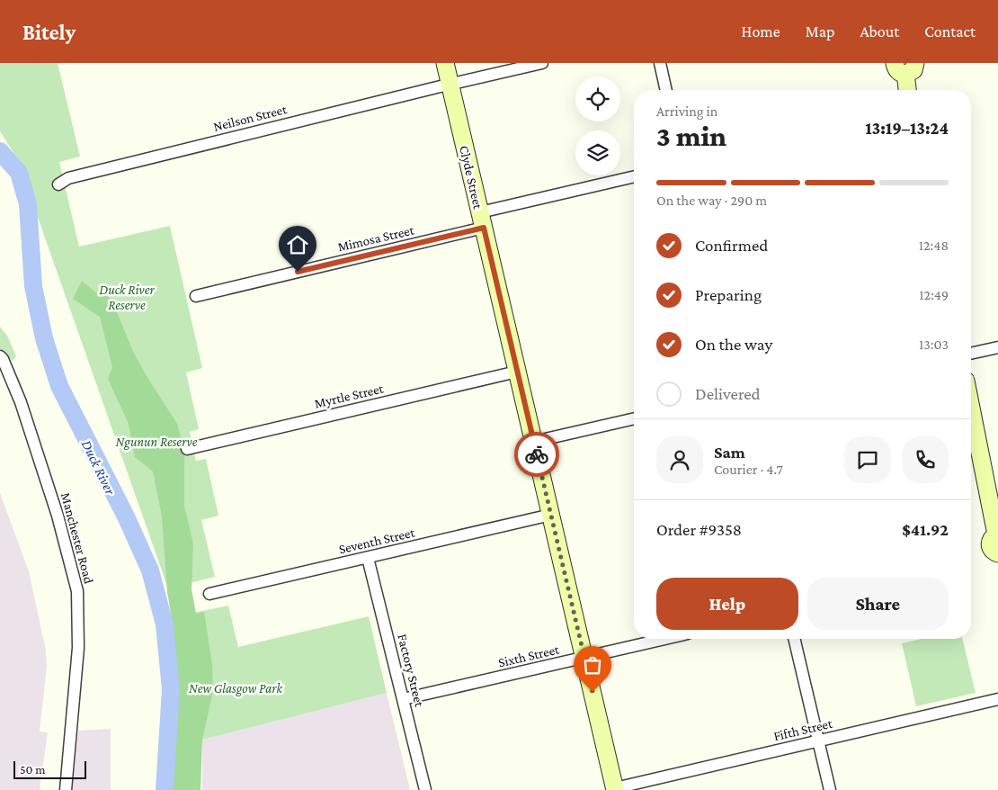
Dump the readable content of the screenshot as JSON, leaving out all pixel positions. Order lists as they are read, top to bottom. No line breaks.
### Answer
{"streets":{"main road":["Clyde Street"],"street":["Neilson Street","Mimosa Street","Myrtle Street","Manchester Road","Seventh Street","Sixth Street","Factory Street","Fifth Street"]},"crossings":[["Neilson Street","Clyde Street"],["Clyde Street","Mimosa Street"],["Clyde Street","Myrtle Street"],["Clyde Street","Seventh Street"],["Clyde Street","Sixth Street"],["Clyde Street","Fifth Street"],["Seventh Street","Factory Street"],["Sixth Street","Factory Street"]],"water":["Duck River"],"parks":["Duck River Reserve","Ngunun Reserve","New Glasgow Park"],"scale_bar":"50 m","page":{"header":"Bitely","nav":["Home","Map","About","Contact"],"heading":["3 min","Arriving in","13:19–13:24"],"panel":["Sam","Courier · 4.7","Order #9358","$41.92"],"bar":"On the way · 290 m","list":[["Confirmed","12:48"],["Preparing","12:49"],["On the way","13:03"],"Delivered"],"buttons":["Help","Share"],"scale":"50 m"}}
